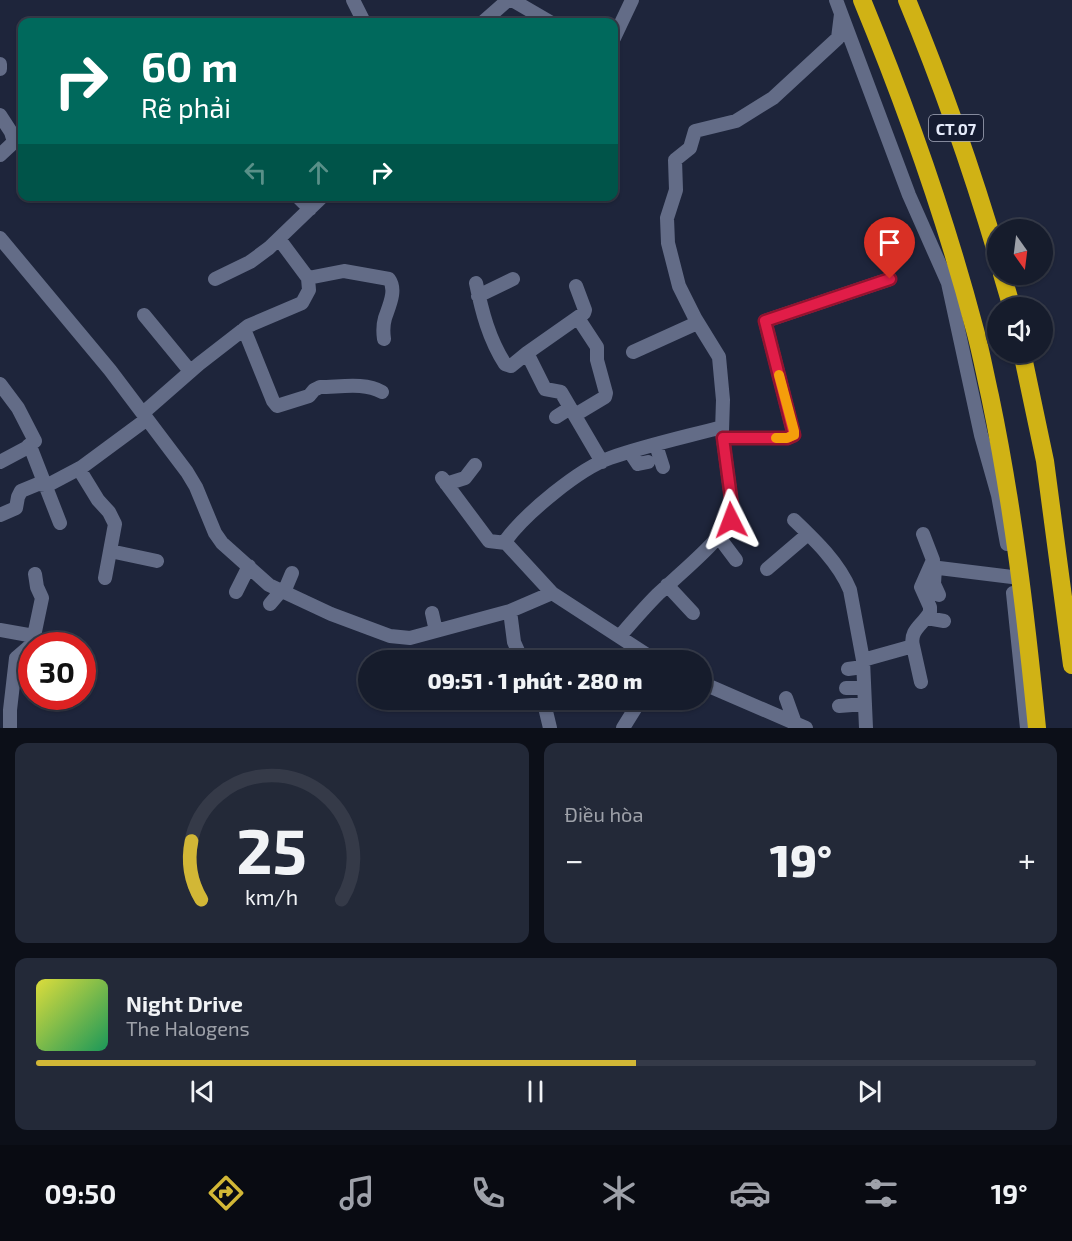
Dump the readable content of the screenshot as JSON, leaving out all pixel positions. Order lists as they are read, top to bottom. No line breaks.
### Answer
{"streets":{"highway":["CT.07"]},"north":"bottom","page":{"turn":["60 m","Rẽ phải"],"limit":"30","trip":"09:51 · 1 phút · 280 m","tile":"Điều hòa","heat":["−","19°","+"],"song":["Night Drive","The Halogens"],"tabs":["09:50","19°"],"gauge":["25","km/h"]}}
